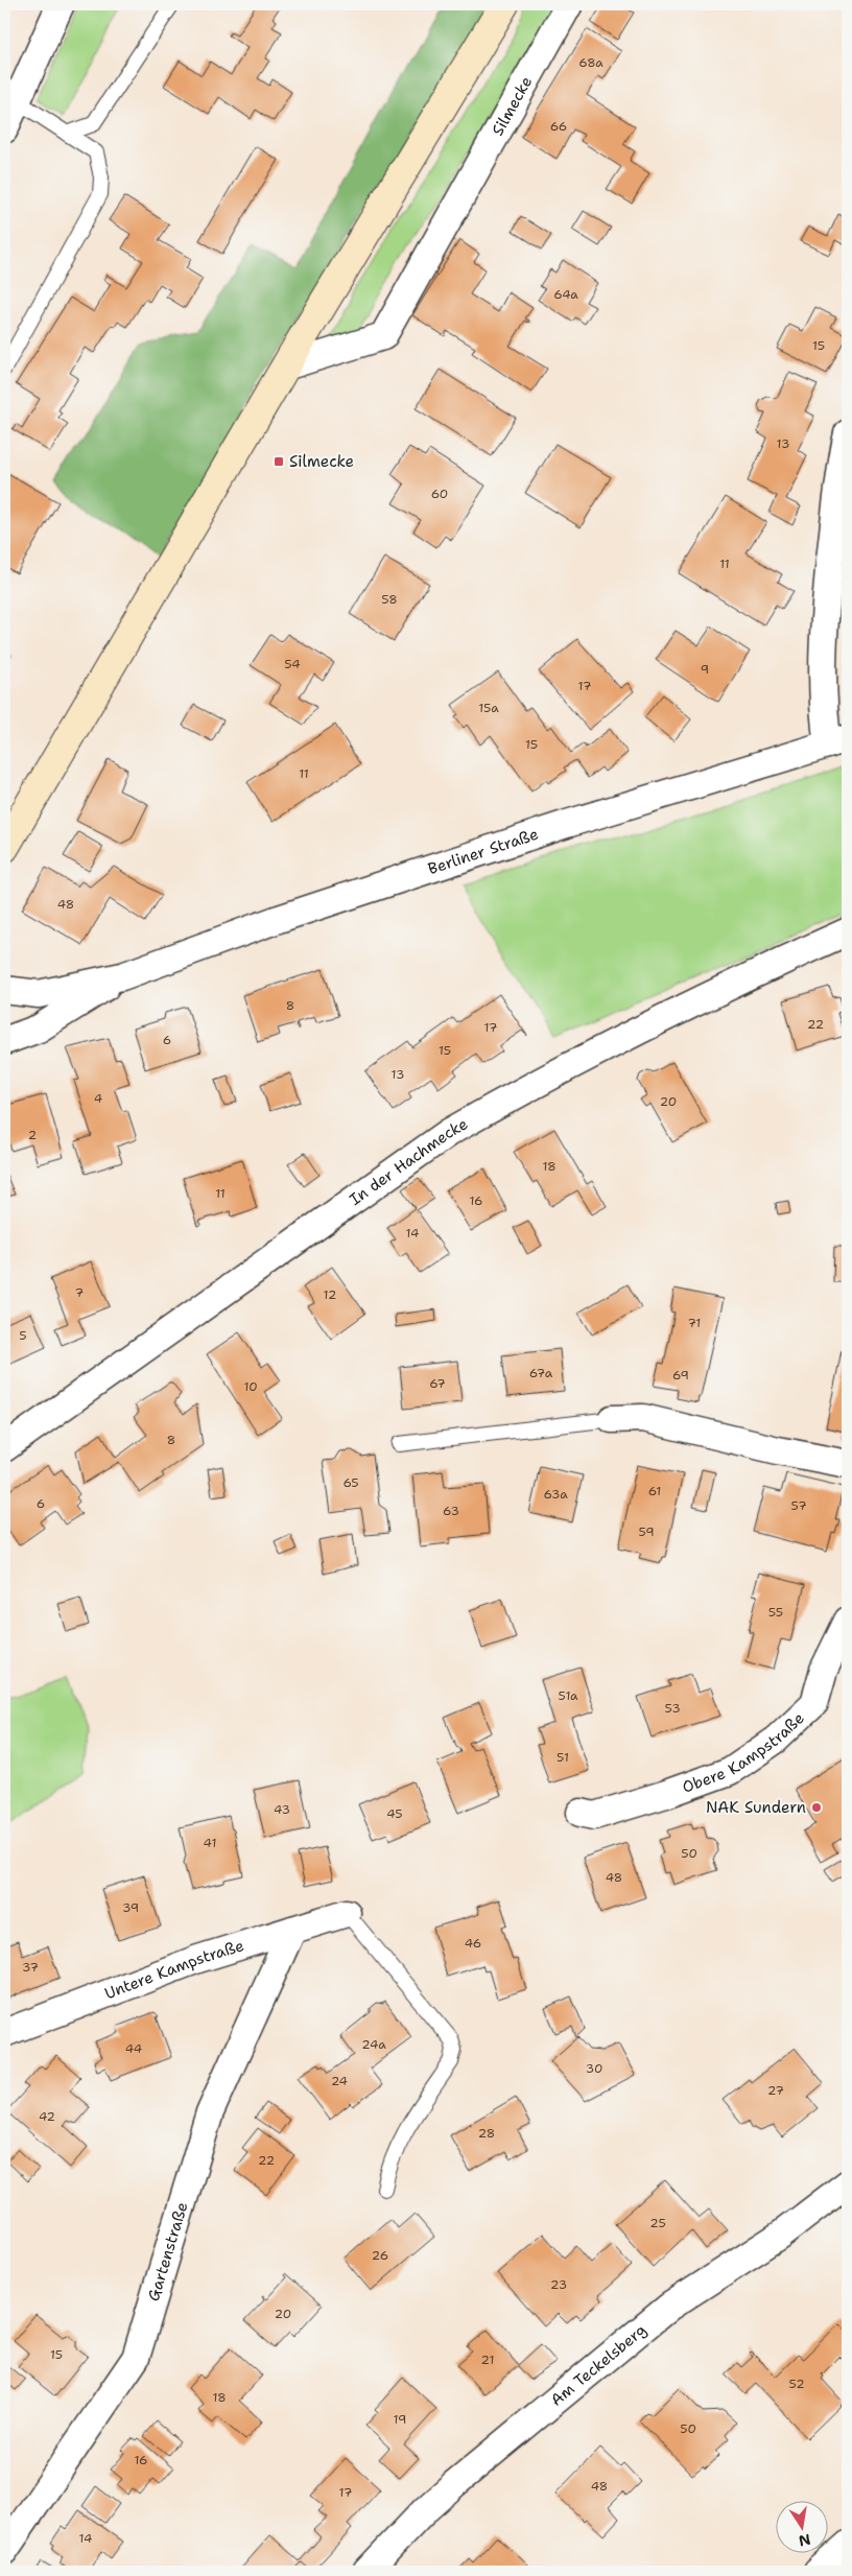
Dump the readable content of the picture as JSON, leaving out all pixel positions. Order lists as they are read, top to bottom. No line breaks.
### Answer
{"streets":{"street":["Silmecke","Berliner Straße","In der Hachmecke","Obere Kampstraße","Untere Kampstraße","Gartenstraße","Am Teckelsberg"]},"crossings":[["Untere Kampstraße","Gartenstraße"]],"places":{"transit":["Silmecke"],"other":["NAK Sundern"]},"house_numbers":["68a","66","64a","15","13","60","11","58","54","9","17","15a","15","11","48","8","22","17","6","15","13","4","20","2","18","11","16","14","7","12","71","5","67a","69","67","10","8","65","61","63a","6","57","63","59","55","51a","53","51","43","45","41","50","48","39","46","37","24a","44","30","24","27","42","28","22","25","26","23","20","15","21","52","18","19","50","16","48","17","14"],"north":"bottom"}
